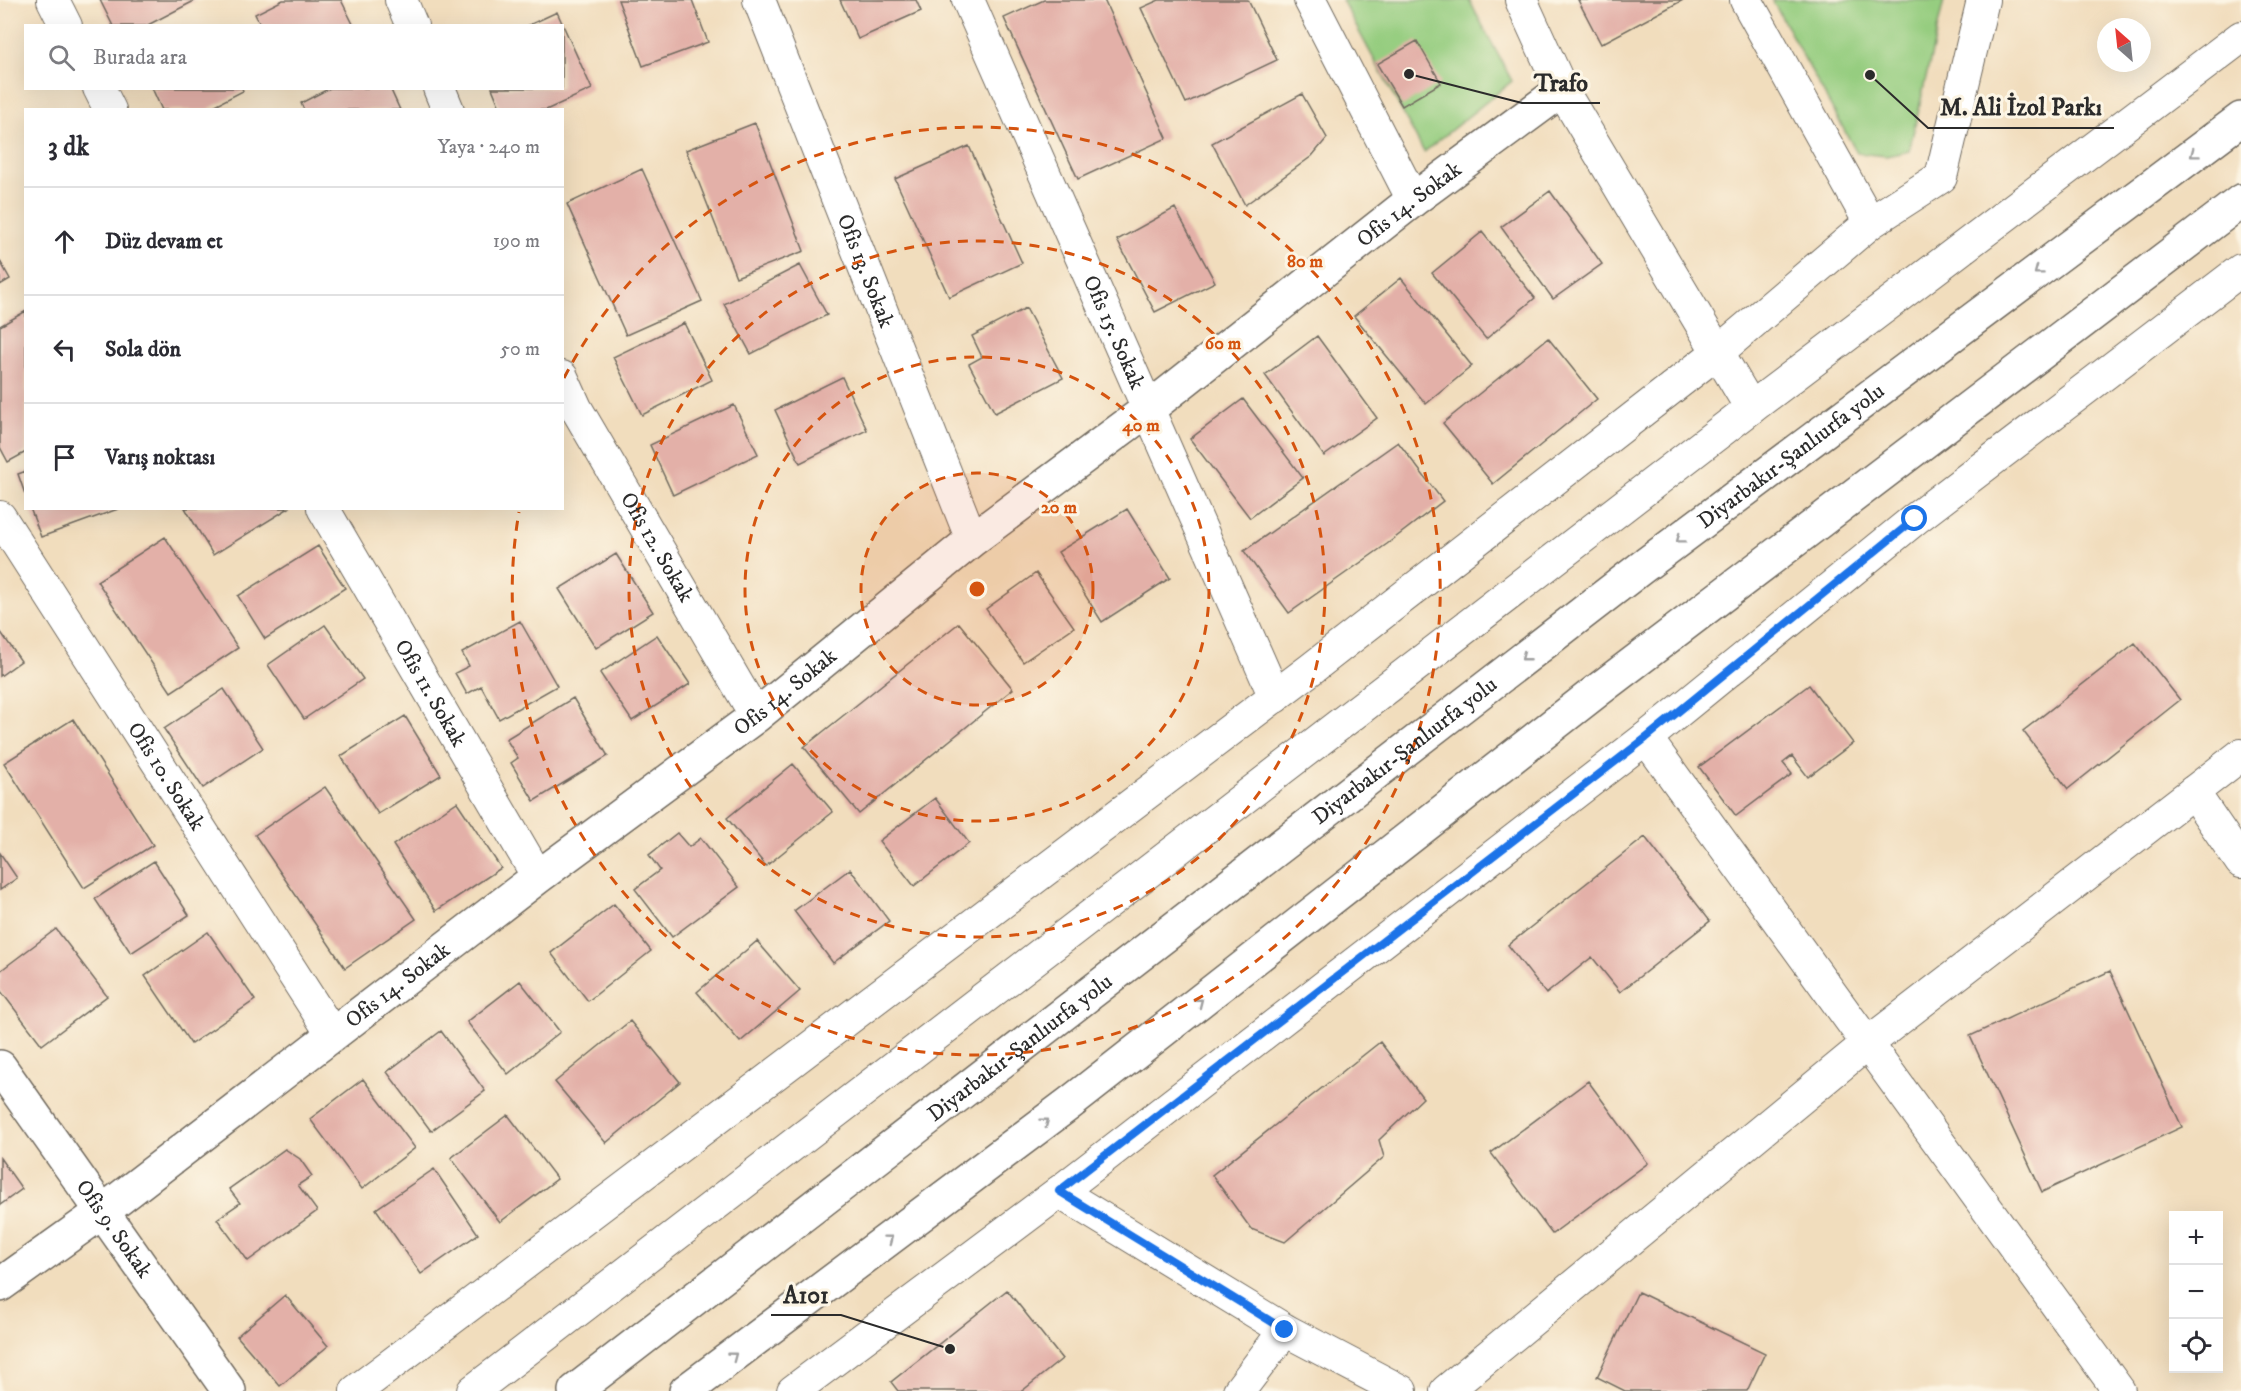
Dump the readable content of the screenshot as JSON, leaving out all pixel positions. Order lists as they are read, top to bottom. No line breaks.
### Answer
{"streets":{"main road":["Ofis 14. Sokak","Diyarbakır-Şanlıurfa yolu","Ofis 9. Sokak"],"street":["Ofis 13. Sokak","Ofis 15. Sokak","Ofis 12. Sokak","Ofis 11. Sokak","Ofis 10. Sokak"]},"crossings":[["Ofis 14. Sokak","Ofis 13. Sokak"],["Ofis 14. Sokak","Ofis 15. Sokak"],["Ofis 14. Sokak","Ofis 12. Sokak"],["Ofis 14. Sokak","Ofis 11. Sokak"],["Ofis 14. Sokak","Ofis 10. Sokak"],["Ofis 14. Sokak","Ofis 9. Sokak"]],"places":["Trafo","M. Ali İzol Parkı","A101"],"north":"top left","page":{"search":"Burada ara","heading":["3 dk","Yaya · 240 m"],"list":[["Düz devam et","190 m"],["Sola dön","50 m"],"Varış noktası"],"map_buttons":["+","−"]},"rings":["80 m","60 m","40 m","20 m"]}
